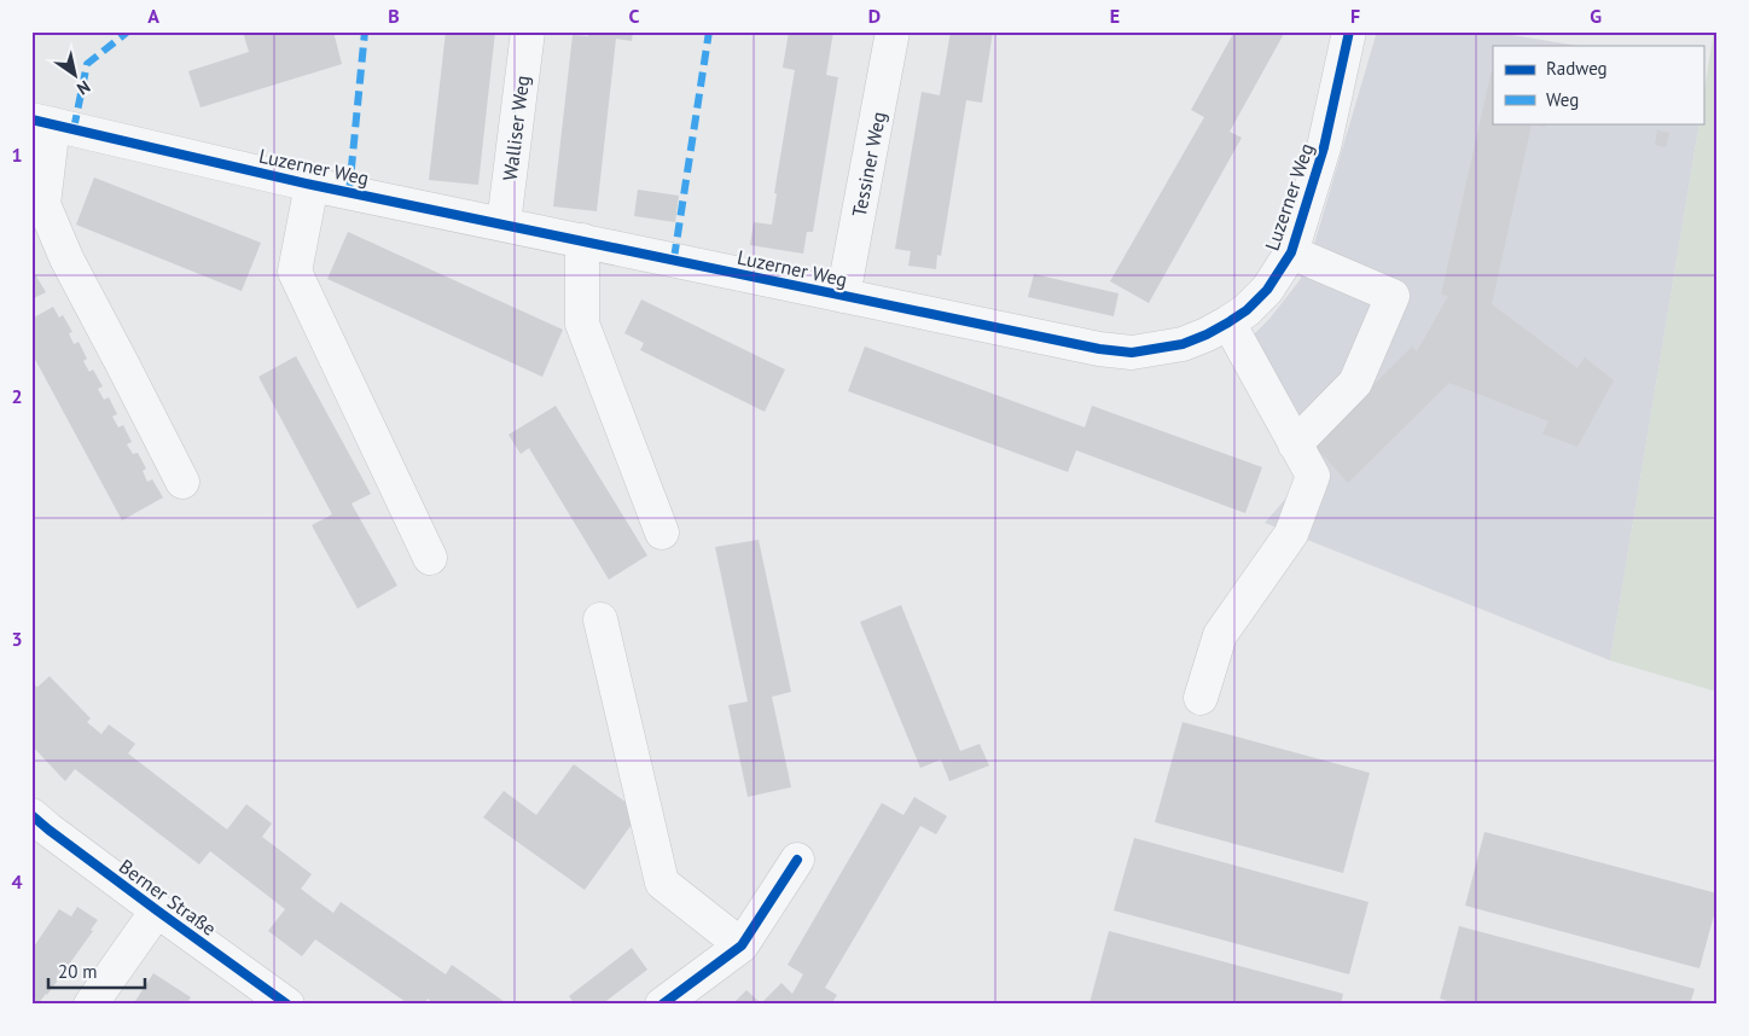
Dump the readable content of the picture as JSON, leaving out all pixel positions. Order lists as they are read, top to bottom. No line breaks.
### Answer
{"streets":{"street":["Walliser Weg","Tessiner Weg","Luzerner Weg","Berner Straße"]},"crossings":[["Walliser Weg","Luzerner Weg"],["Tessiner Weg","Luzerner Weg"]],"legend":["Radweg","Weg"],"scale_bar":"20 m","north":"bottom right","grid":{"columns":["A","B","C","D","E","F","G"],"rows":["1","2","3","4"]}}
